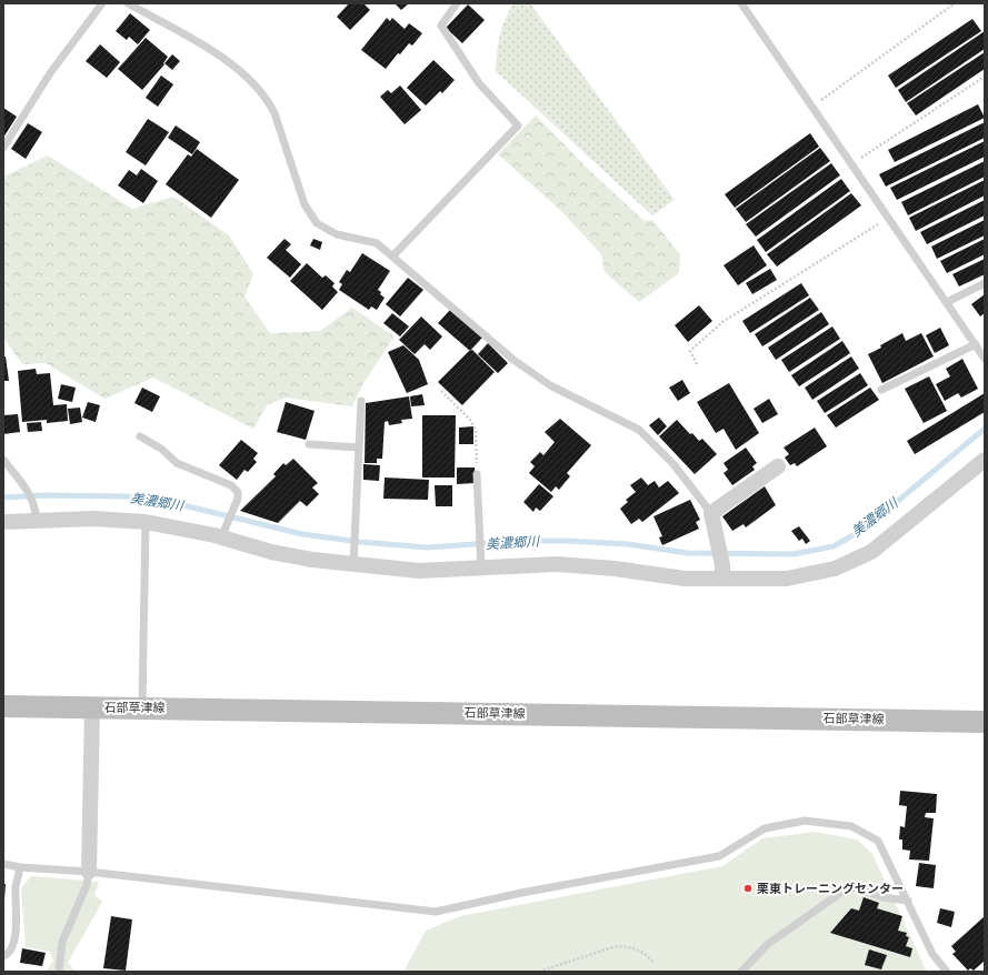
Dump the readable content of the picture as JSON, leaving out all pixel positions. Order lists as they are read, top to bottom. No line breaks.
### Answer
{"streets":{"main road":["石部草津線"]},"water":["美濃郷川"],"places":["栗東トレーニングセンター"]}
